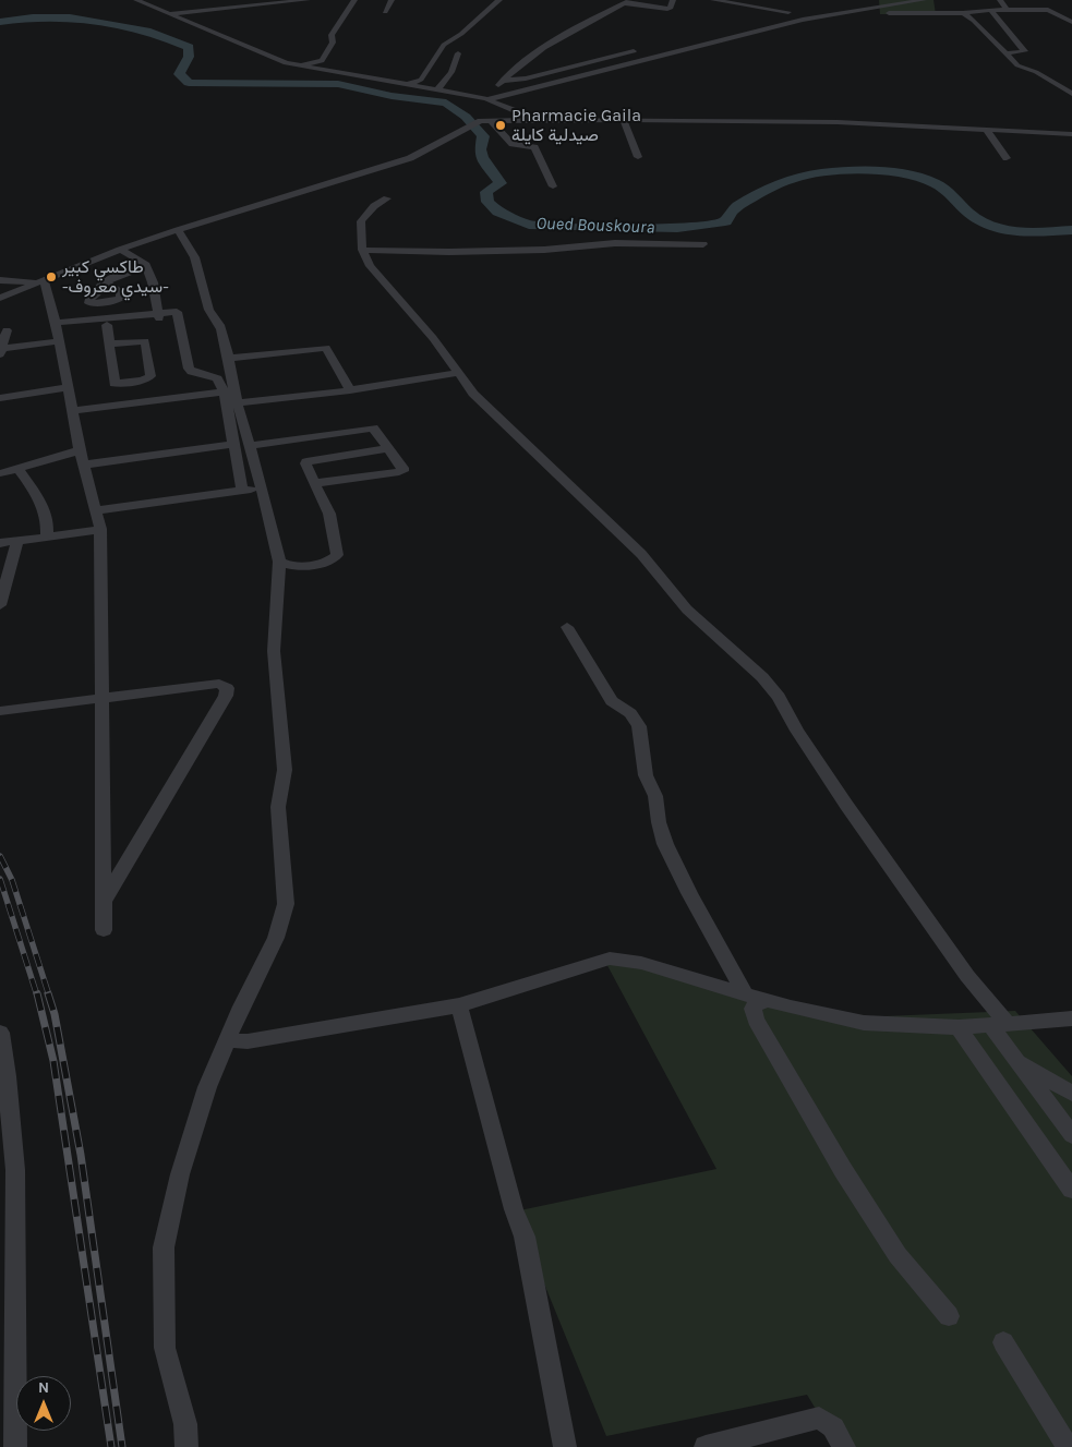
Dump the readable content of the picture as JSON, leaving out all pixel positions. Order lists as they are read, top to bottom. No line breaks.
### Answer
{"water":["Oued Bouskoura"],"places":["Pharmacie Gaila صيدلية كايلة","طاكسي كبير -سيدي معروف-"],"north":"top"}
